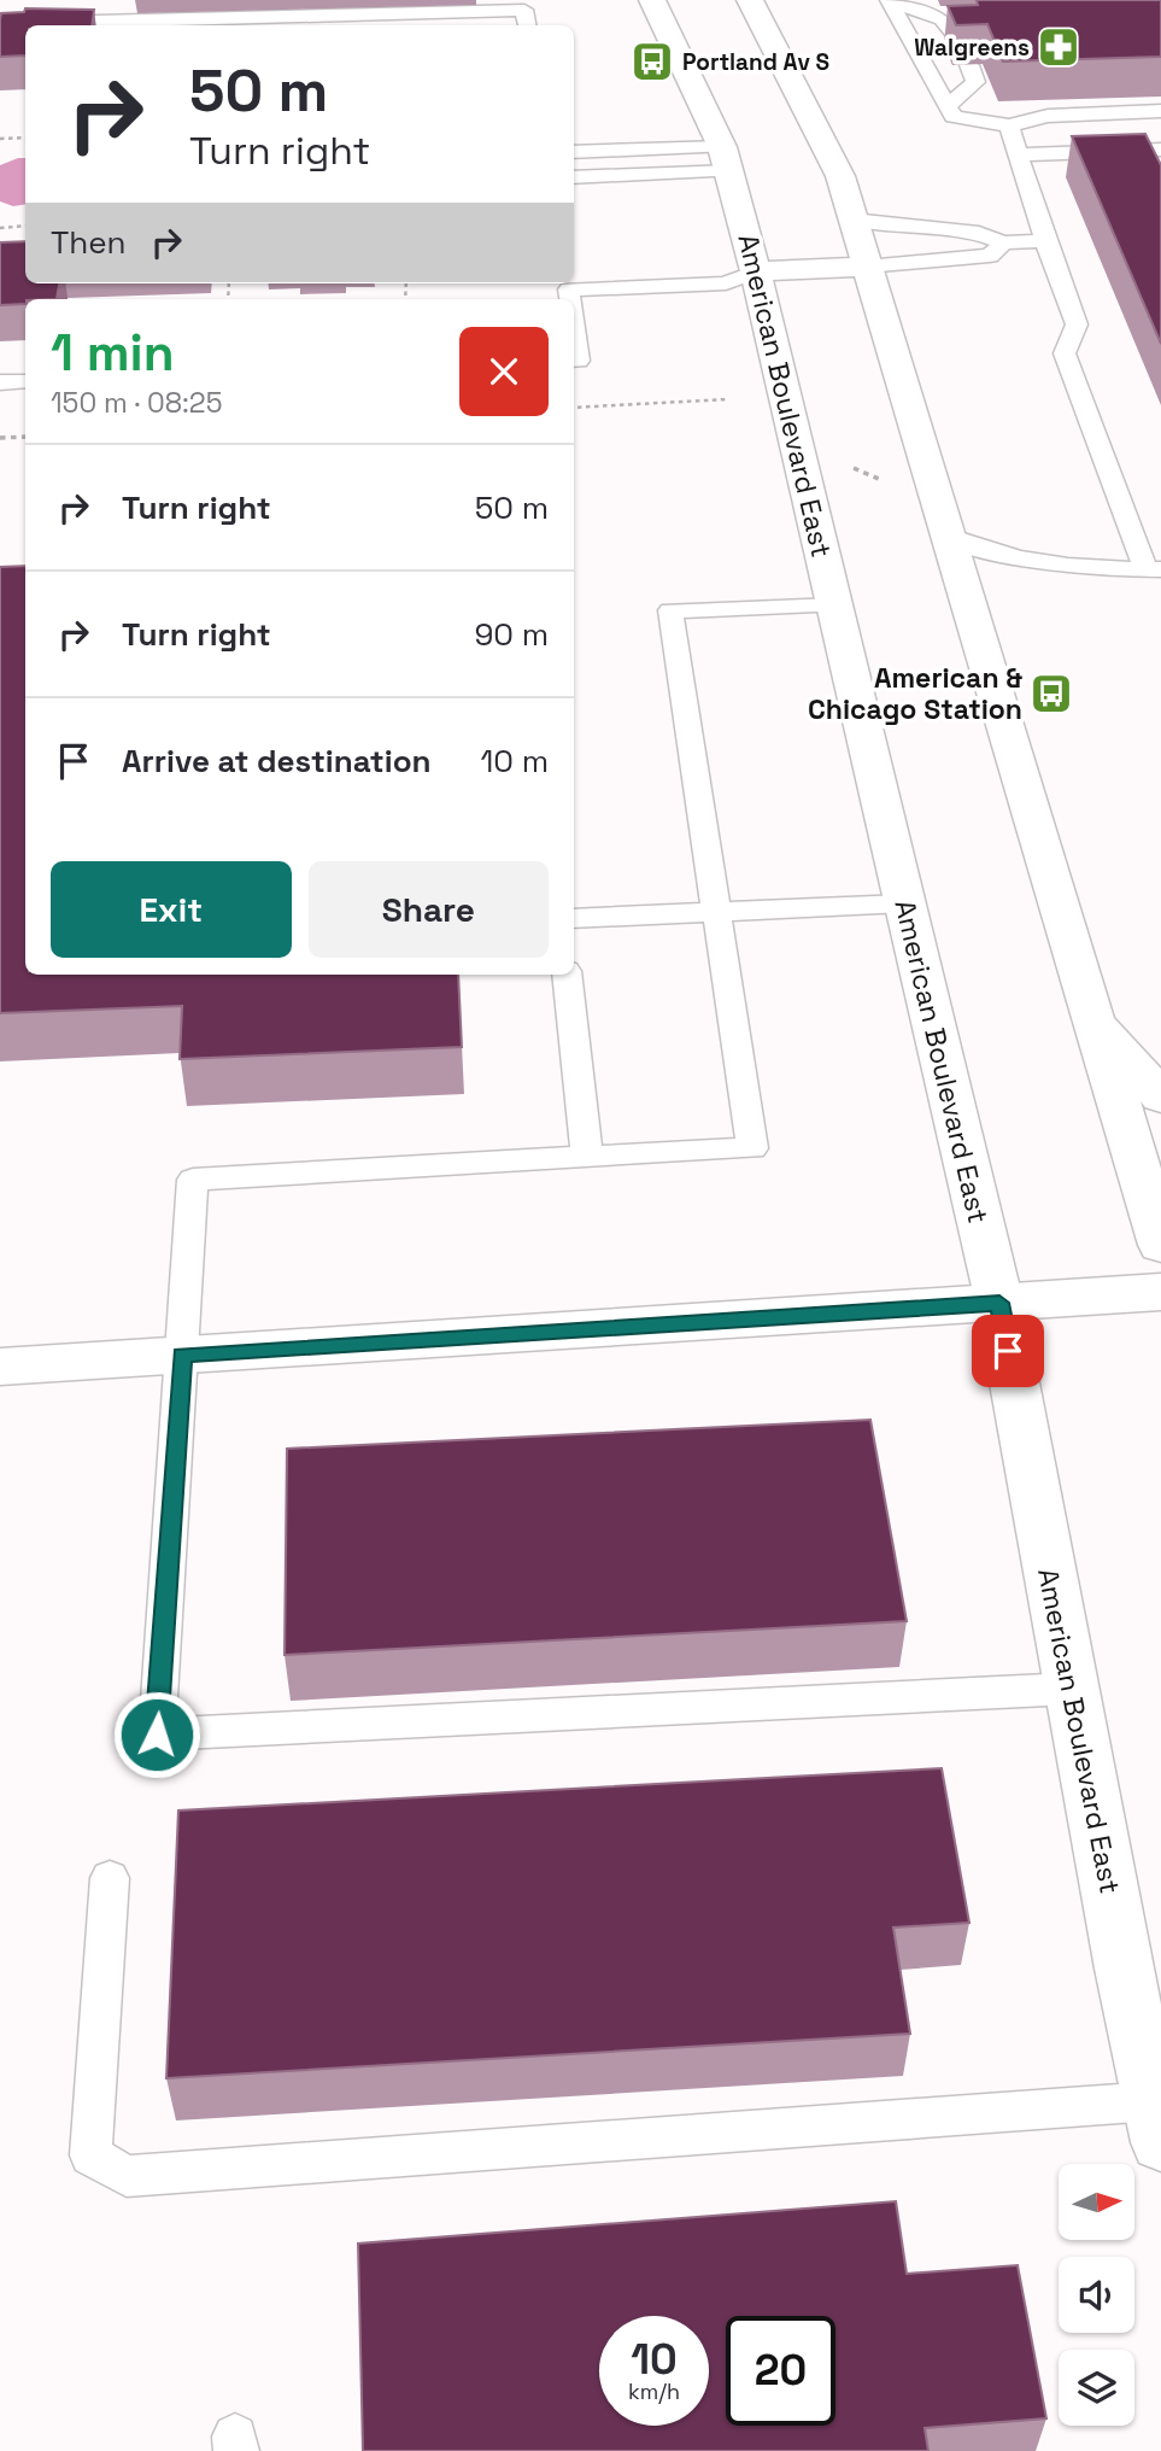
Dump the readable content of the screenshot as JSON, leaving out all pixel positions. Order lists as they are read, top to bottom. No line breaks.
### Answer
{"streets":{"main road":["American Boulevard East"]},"places":{"pharmacy":["Walgreens"],"bus stop":["Portland Av S","American & Chicago Station"]},"north":"right","page":{"turn":["50 m","Turn right"],"then":"Then","heading":["1 min","150 m · 08:25"],"list":[{"name":"Turn right","value":"50 m"},{"name":"Turn right","value":"90 m"},{"name":"Arrive at destination","value":"10 m"}],"buttons":["Exit","Share"],"speed":"10 km/h","limit":"20"}}
